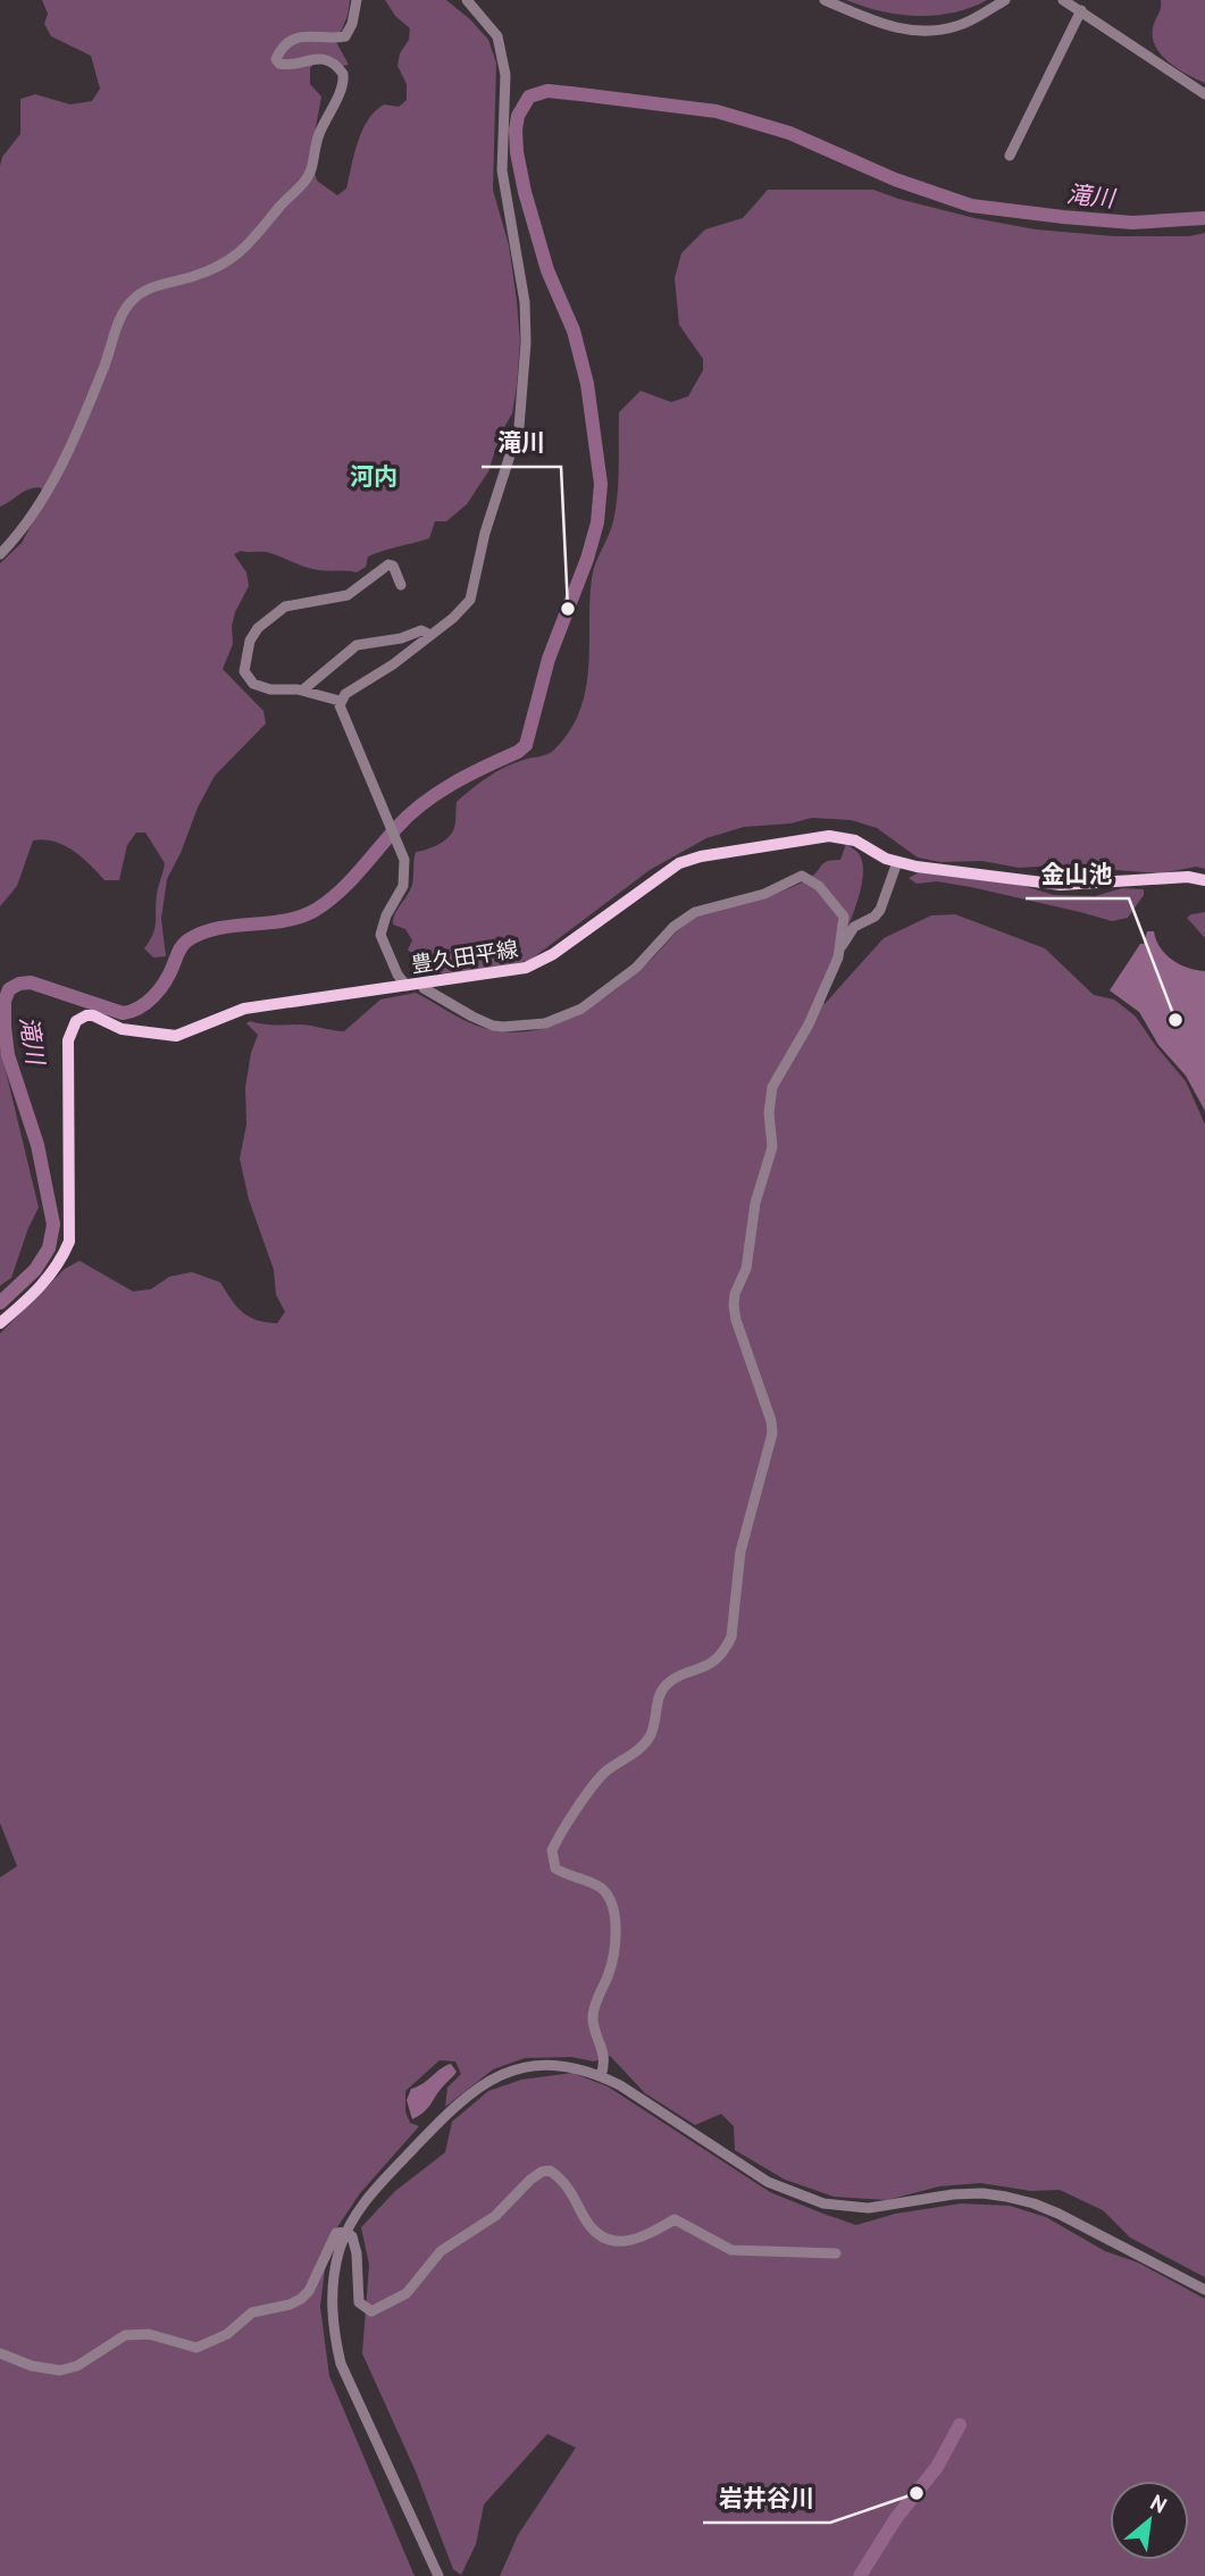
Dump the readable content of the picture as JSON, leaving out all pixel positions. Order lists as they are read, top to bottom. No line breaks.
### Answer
{"streets":{"main road":["豊久田平線"]},"districts":["河内"],"water":["滝川"],"places":["滝川","金山池","岩井谷川"],"north":"top right"}
